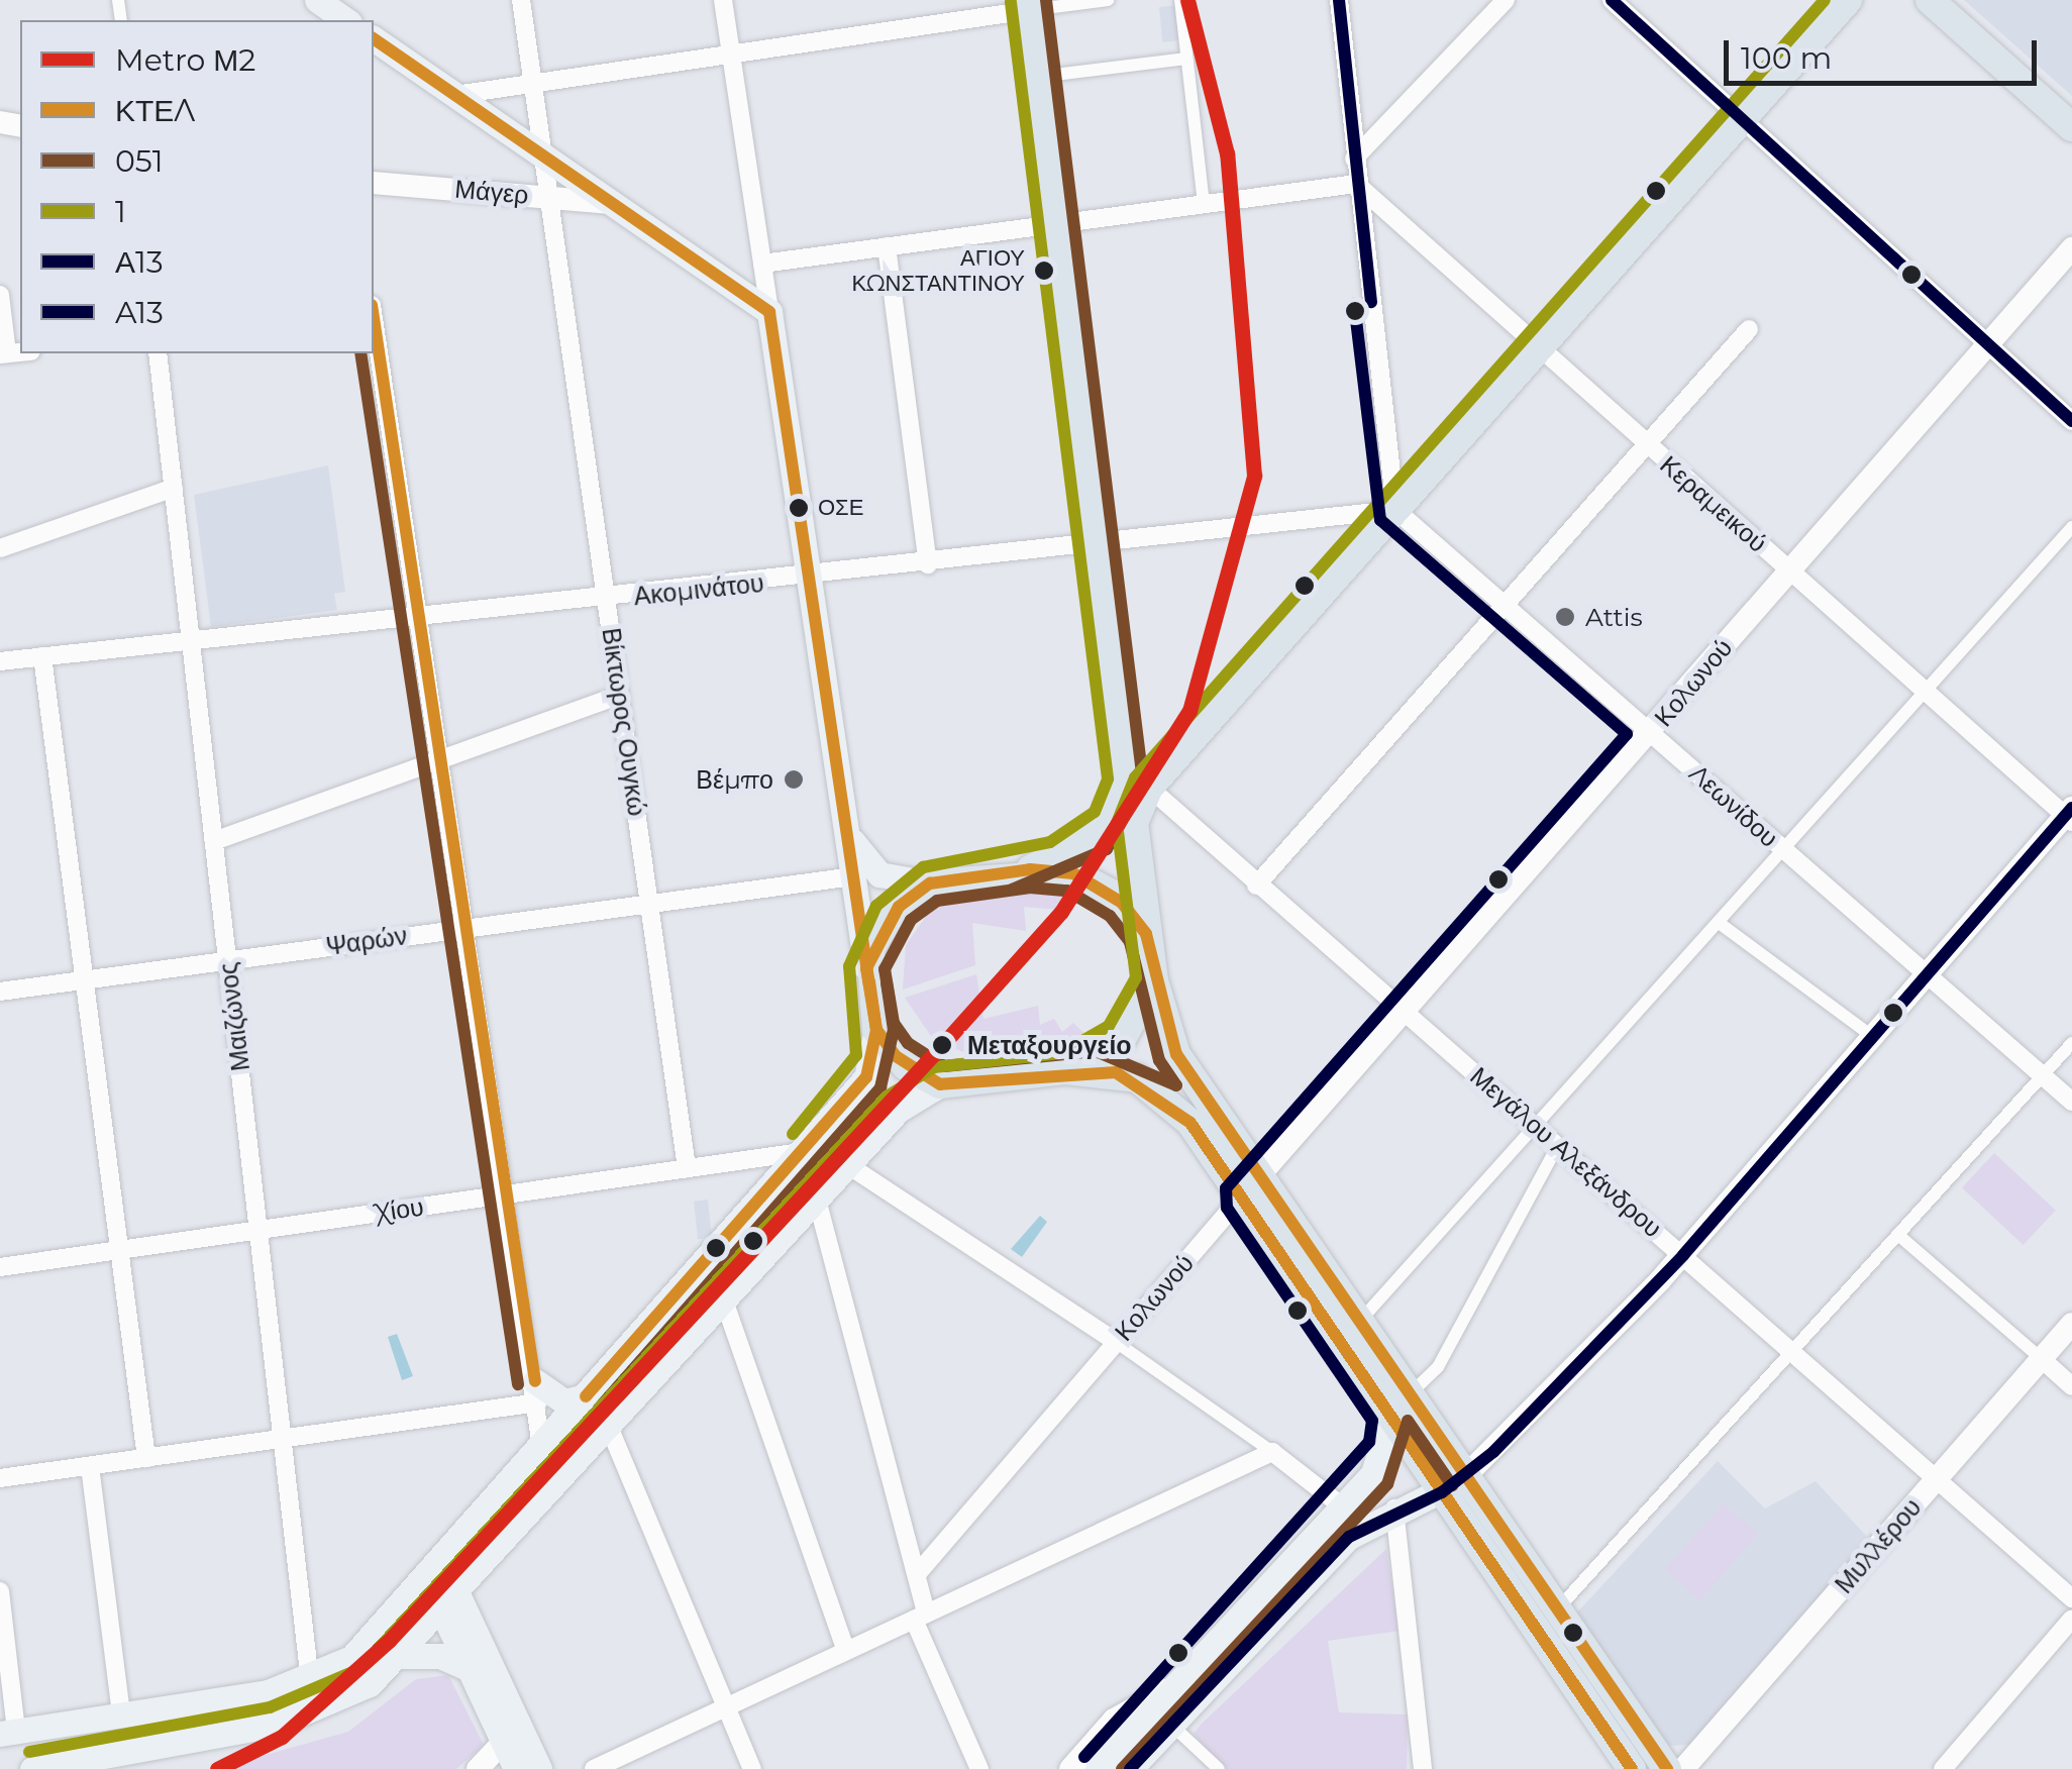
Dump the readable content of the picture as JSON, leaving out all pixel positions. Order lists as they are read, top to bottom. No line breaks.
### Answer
{"streets":{"street":["Μάγερ","Κεραμεικού","Ακομινάτου","Κολωνού","Βίκτωρος Ουγκώ","Λεωνίδου","Ψαρών","Μαιζώνος","Μεγάλου Αλεξάνδρου","Χίου","Μυλλέρου"]},"crossings":[["Μάγερ","Βίκτωρος Ουγκώ"],["Κεραμεικού","Κολωνού"],["Ακομινάτου","Βίκτωρος Ουγκώ"],["Ακομινάτου","Λεωνίδου"],["Ακομινάτου","Μαιζώνος"],["Κολωνού","Λεωνίδου"],["Κολωνού","Μεγάλου Αλεξάνδρου"],["Βίκτωρος Ουγκώ","Ψαρών"],["Βίκτωρος Ουγκώ","Χίου"],["Ψαρών","Μαιζώνος"],["Μαιζώνος","Χίου"],["Μεγάλου Αλεξάνδρου","Μυλλέρου"]],"places":["ΑΓΙΟΥ ΚΩΝΣΤΑΝΤΙΝΟΥ","ΟΣΕ","Attis","Βέμπο","Μεταξουργείο"],"lines":["metro line Μ2","transit line 051","transit line 1","transit line Α13","transit line ΚΤΕΛ","transit line A13"],"legend":["Metro Μ2","ΚΤΕΛ","051","1","Α13","A13"],"scale_bar":"100 m"}
